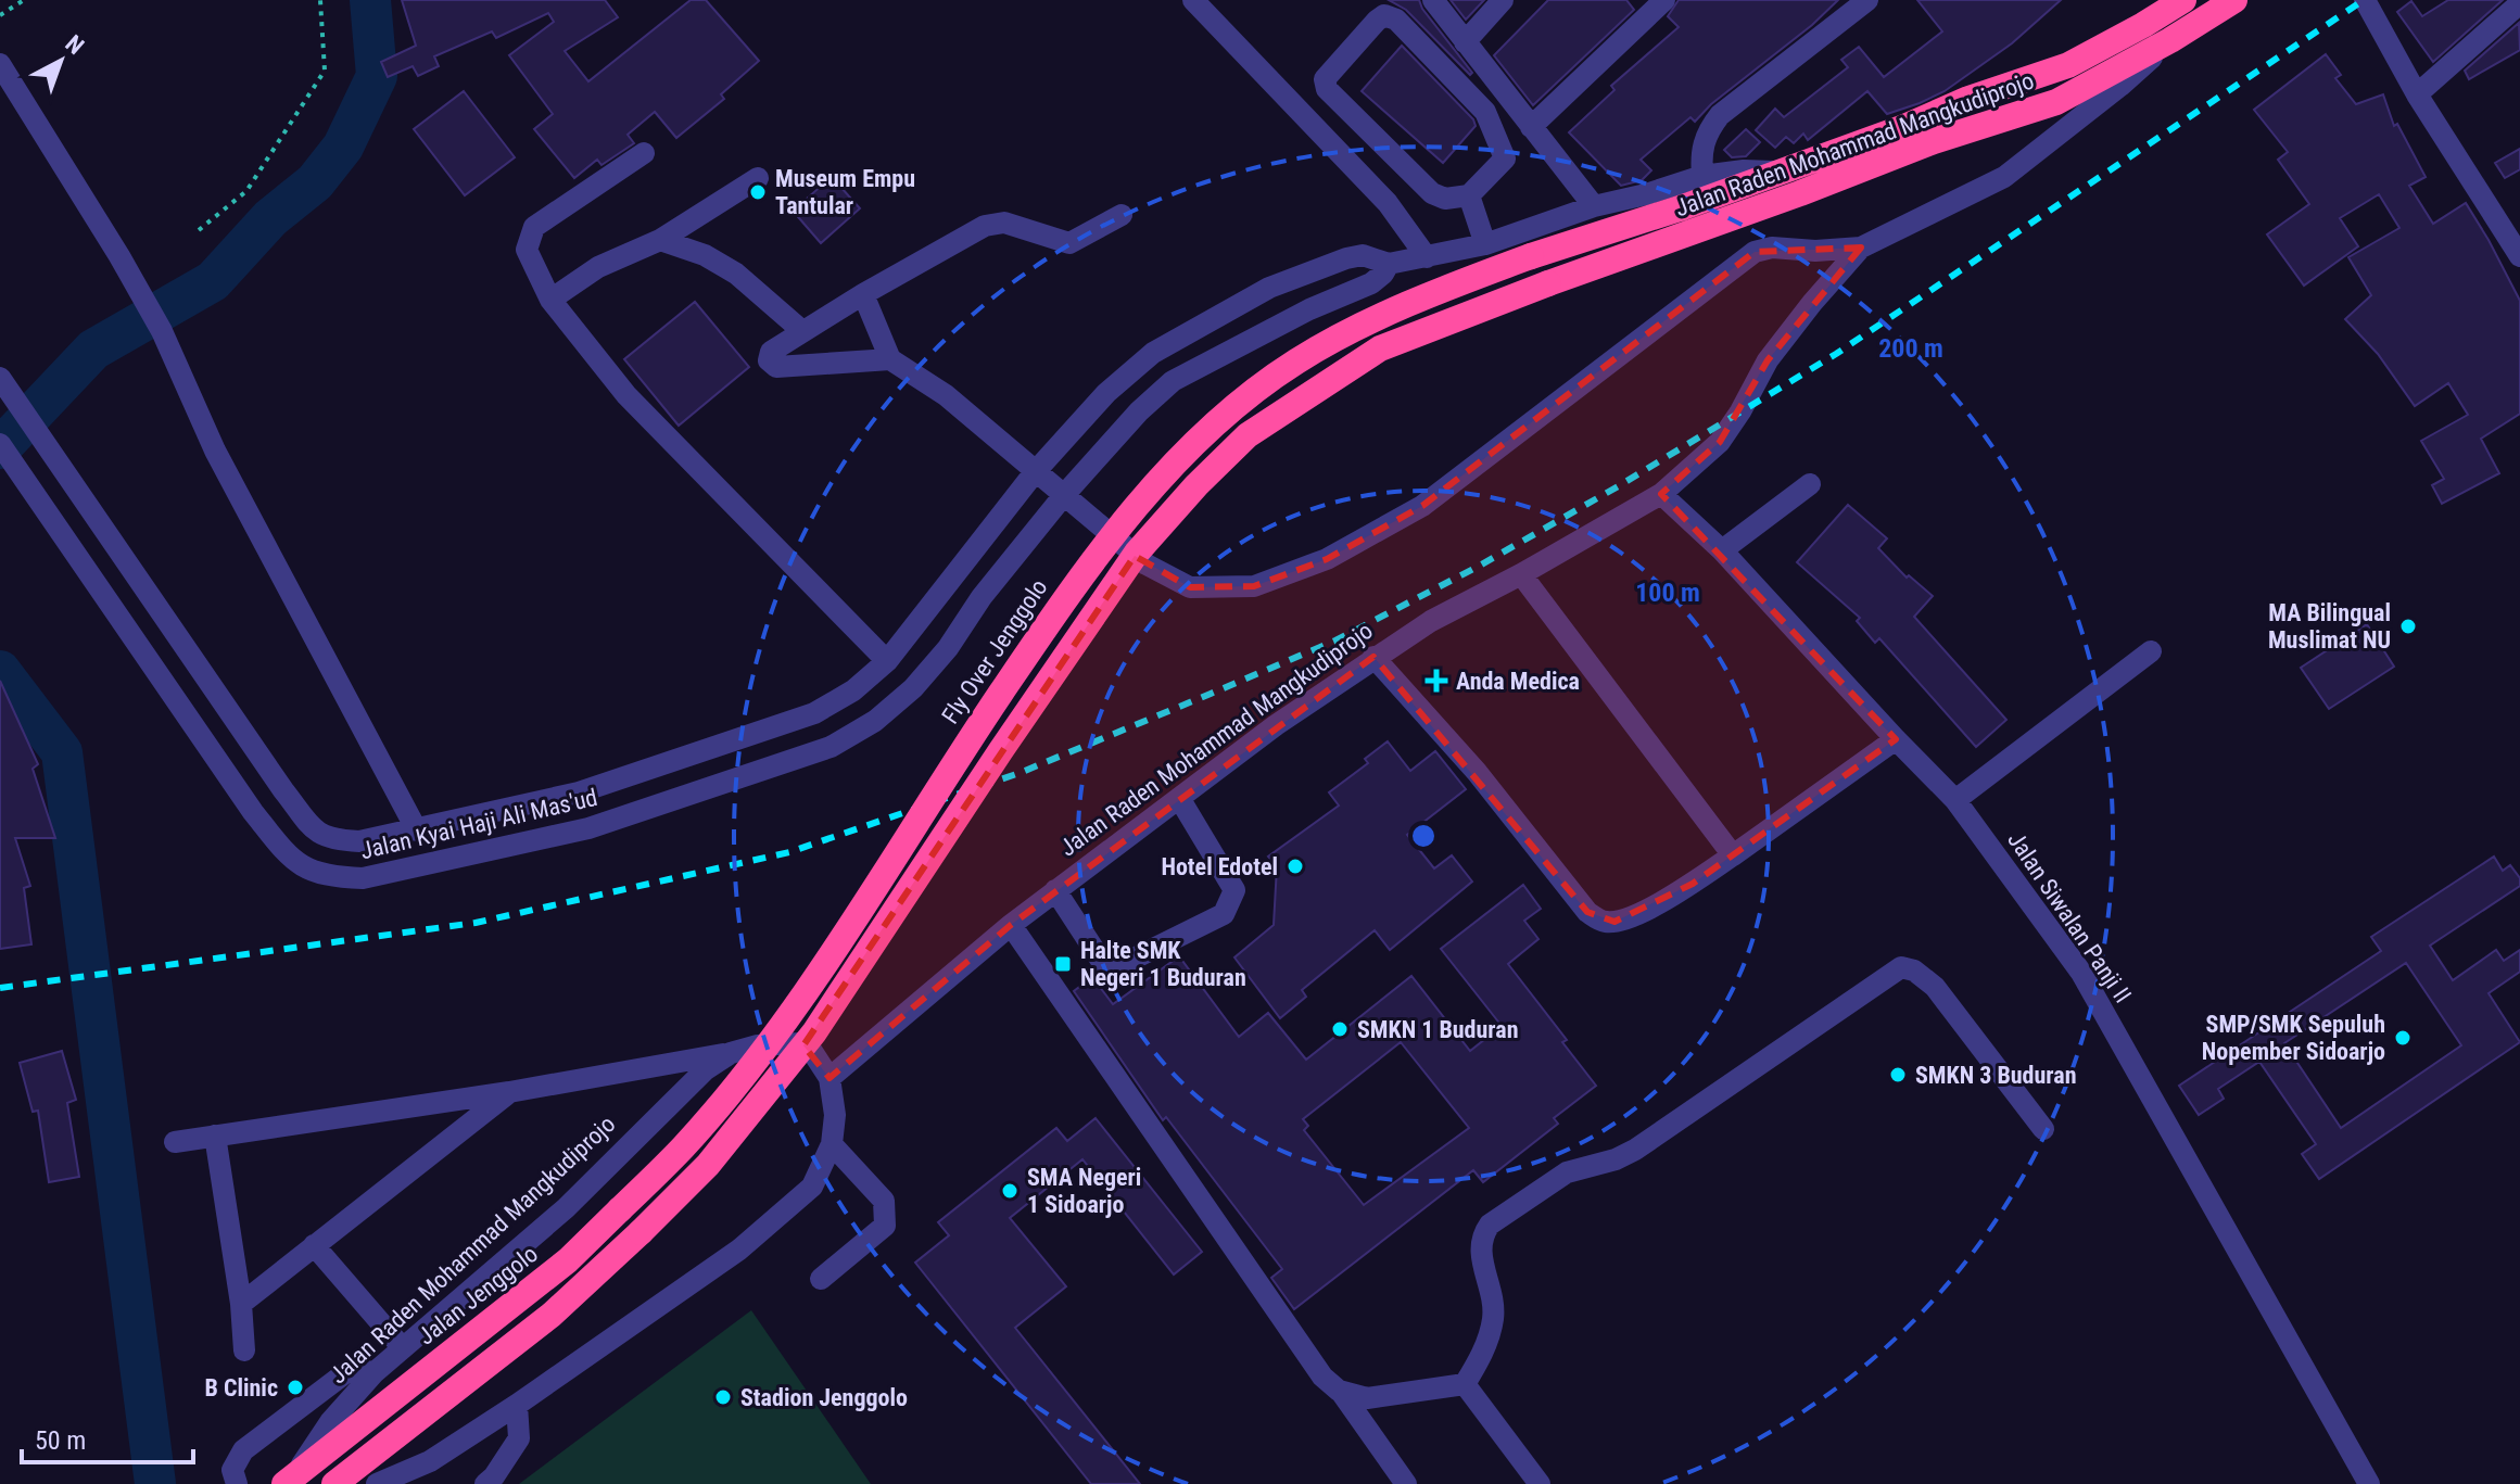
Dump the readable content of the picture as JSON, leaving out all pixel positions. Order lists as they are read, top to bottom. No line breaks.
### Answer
{"streets":{"highway":["Jalan Raden Mohammad Mangkudiprojo","Fly Over Jenggolo","Jalan Jenggolo"],"street":["Jalan Kyai Haji Ali Mas'ud","Jalan Siwalan Panji II"]},"crossings":[["Jalan Raden Mohammad Mangkudiprojo","Fly Over Jenggolo"],["Jalan Raden Mohammad Mangkudiprojo","Jalan Kyai Haji Ali Mas'ud"],["Jalan Raden Mohammad Mangkudiprojo","Jalan Siwalan Panji II"],["Jalan Raden Mohammad Mangkudiprojo","Jalan Jenggolo"],["Fly Over Jenggolo","Jalan Jenggolo"]],"places":{"other":["Museum Empu Tantular","MA Bilingual Muslimat NU","Hotel Edotel","SMKN 1 Buduran","SMP/SMK Sepuluh Nopember Sidoarjo","SMKN 3 Buduran","SMA Negeri 1 Sidoarjo","B Clinic","Stadion Jenggolo"],"health":["Anda Medica"],"transit":["Halte SMK Negeri 1 Buduran"]},"scale_bar":"50 m","north":"top right","rings":["200 m","100 m"]}
